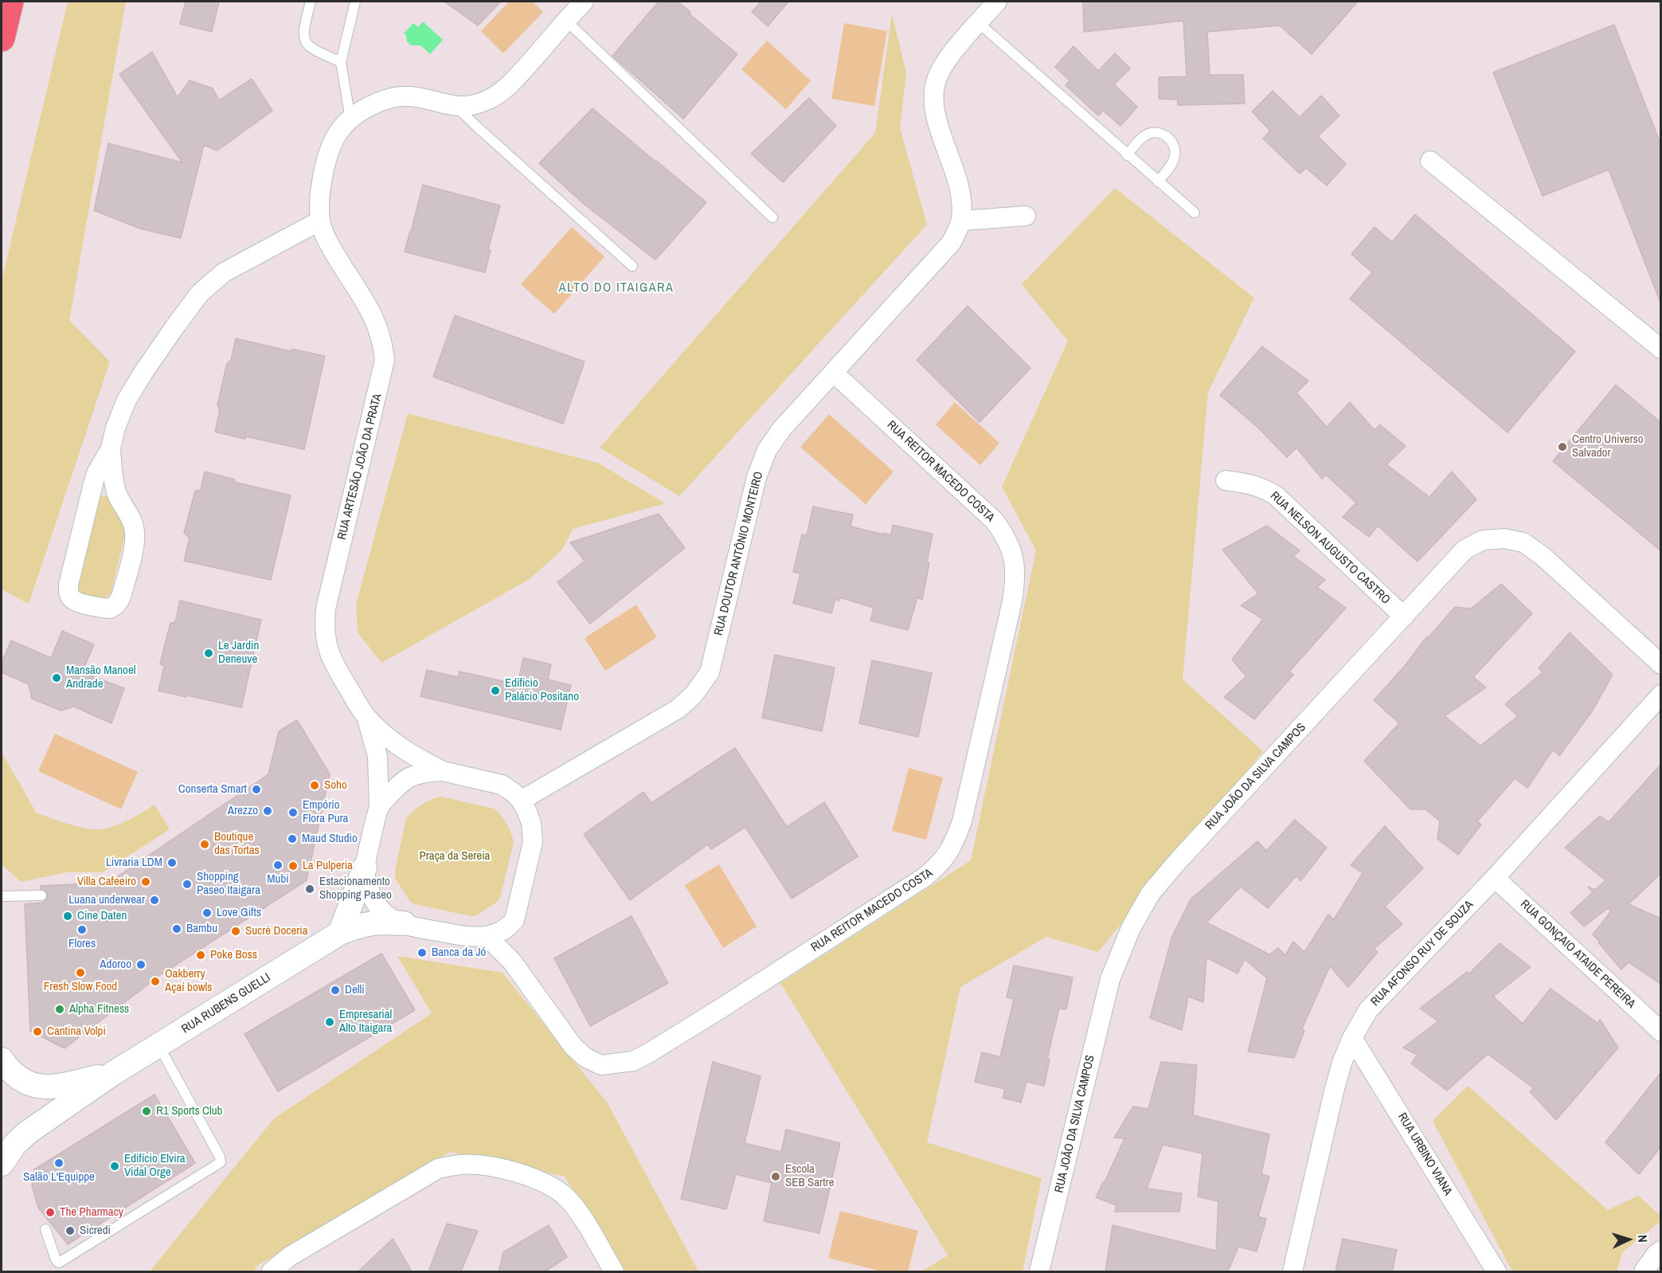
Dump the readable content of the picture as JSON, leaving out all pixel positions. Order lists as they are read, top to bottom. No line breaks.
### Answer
{"streets":{"street":["RUA ARTESÃO JOÃO DA PRATA","RUA REITOR MACEDO COSTA","RUA NELSON AUGUSTO CASTRO","RUA DOUTOR ANTÔNIO MONTEIRO","RUA JOÃO DA SILVA CAMPOS","RUA AFONSO RUY DE SOUZA","RUA GONÇAIO ATAIDE PEREIRA","RUA RUBENS GUELLI","RUA URBINO VIANA"]},"crossings":[["RUA REITOR MACEDO COSTA","RUA DOUTOR ANTÔNIO MONTEIRO"],["RUA NELSON AUGUSTO CASTRO","RUA JOÃO DA SILVA CAMPOS"],["RUA AFONSO RUY DE SOUZA","RUA GONÇAIO ATAIDE PEREIRA"],["RUA AFONSO RUY DE SOUZA","RUA URBINO VIANA"]],"districts":["ALTO DO ITAIGARA"],"parks":["Praça da Sereia"],"places":["Centro Universo Salvador","Le Jardin Deneuve","Mansão Manoel Andrade","Edificio Palácio Positano","Soho","Conserta Smart","Arezzo","Empório Flora Pura","Maud Studio","Boutique das Tortas","Livraria LDM","Mubi","La Pulperia","Villa Cafeeiro","Shopping Paseo Itaigara","Estacionamento Shopping Paseo","Luana underwear","Love Gifts","Cine Daten","Bambu","Flores","Sucré Doceria","Banca da Jó","Poke Boss","Adoroo","Fresh Slow Food","Oakberry Açaí bowls","Delli","Alpha Fitness","Empresarial Alto Itaigara","Cantina Volpi","R1 Sports Club","Salão L'Equippe","Edifício Elvira Vidal Orge","Escola SEB Sartre","The Pharmacy","Sicredi"],"north":"right"}
